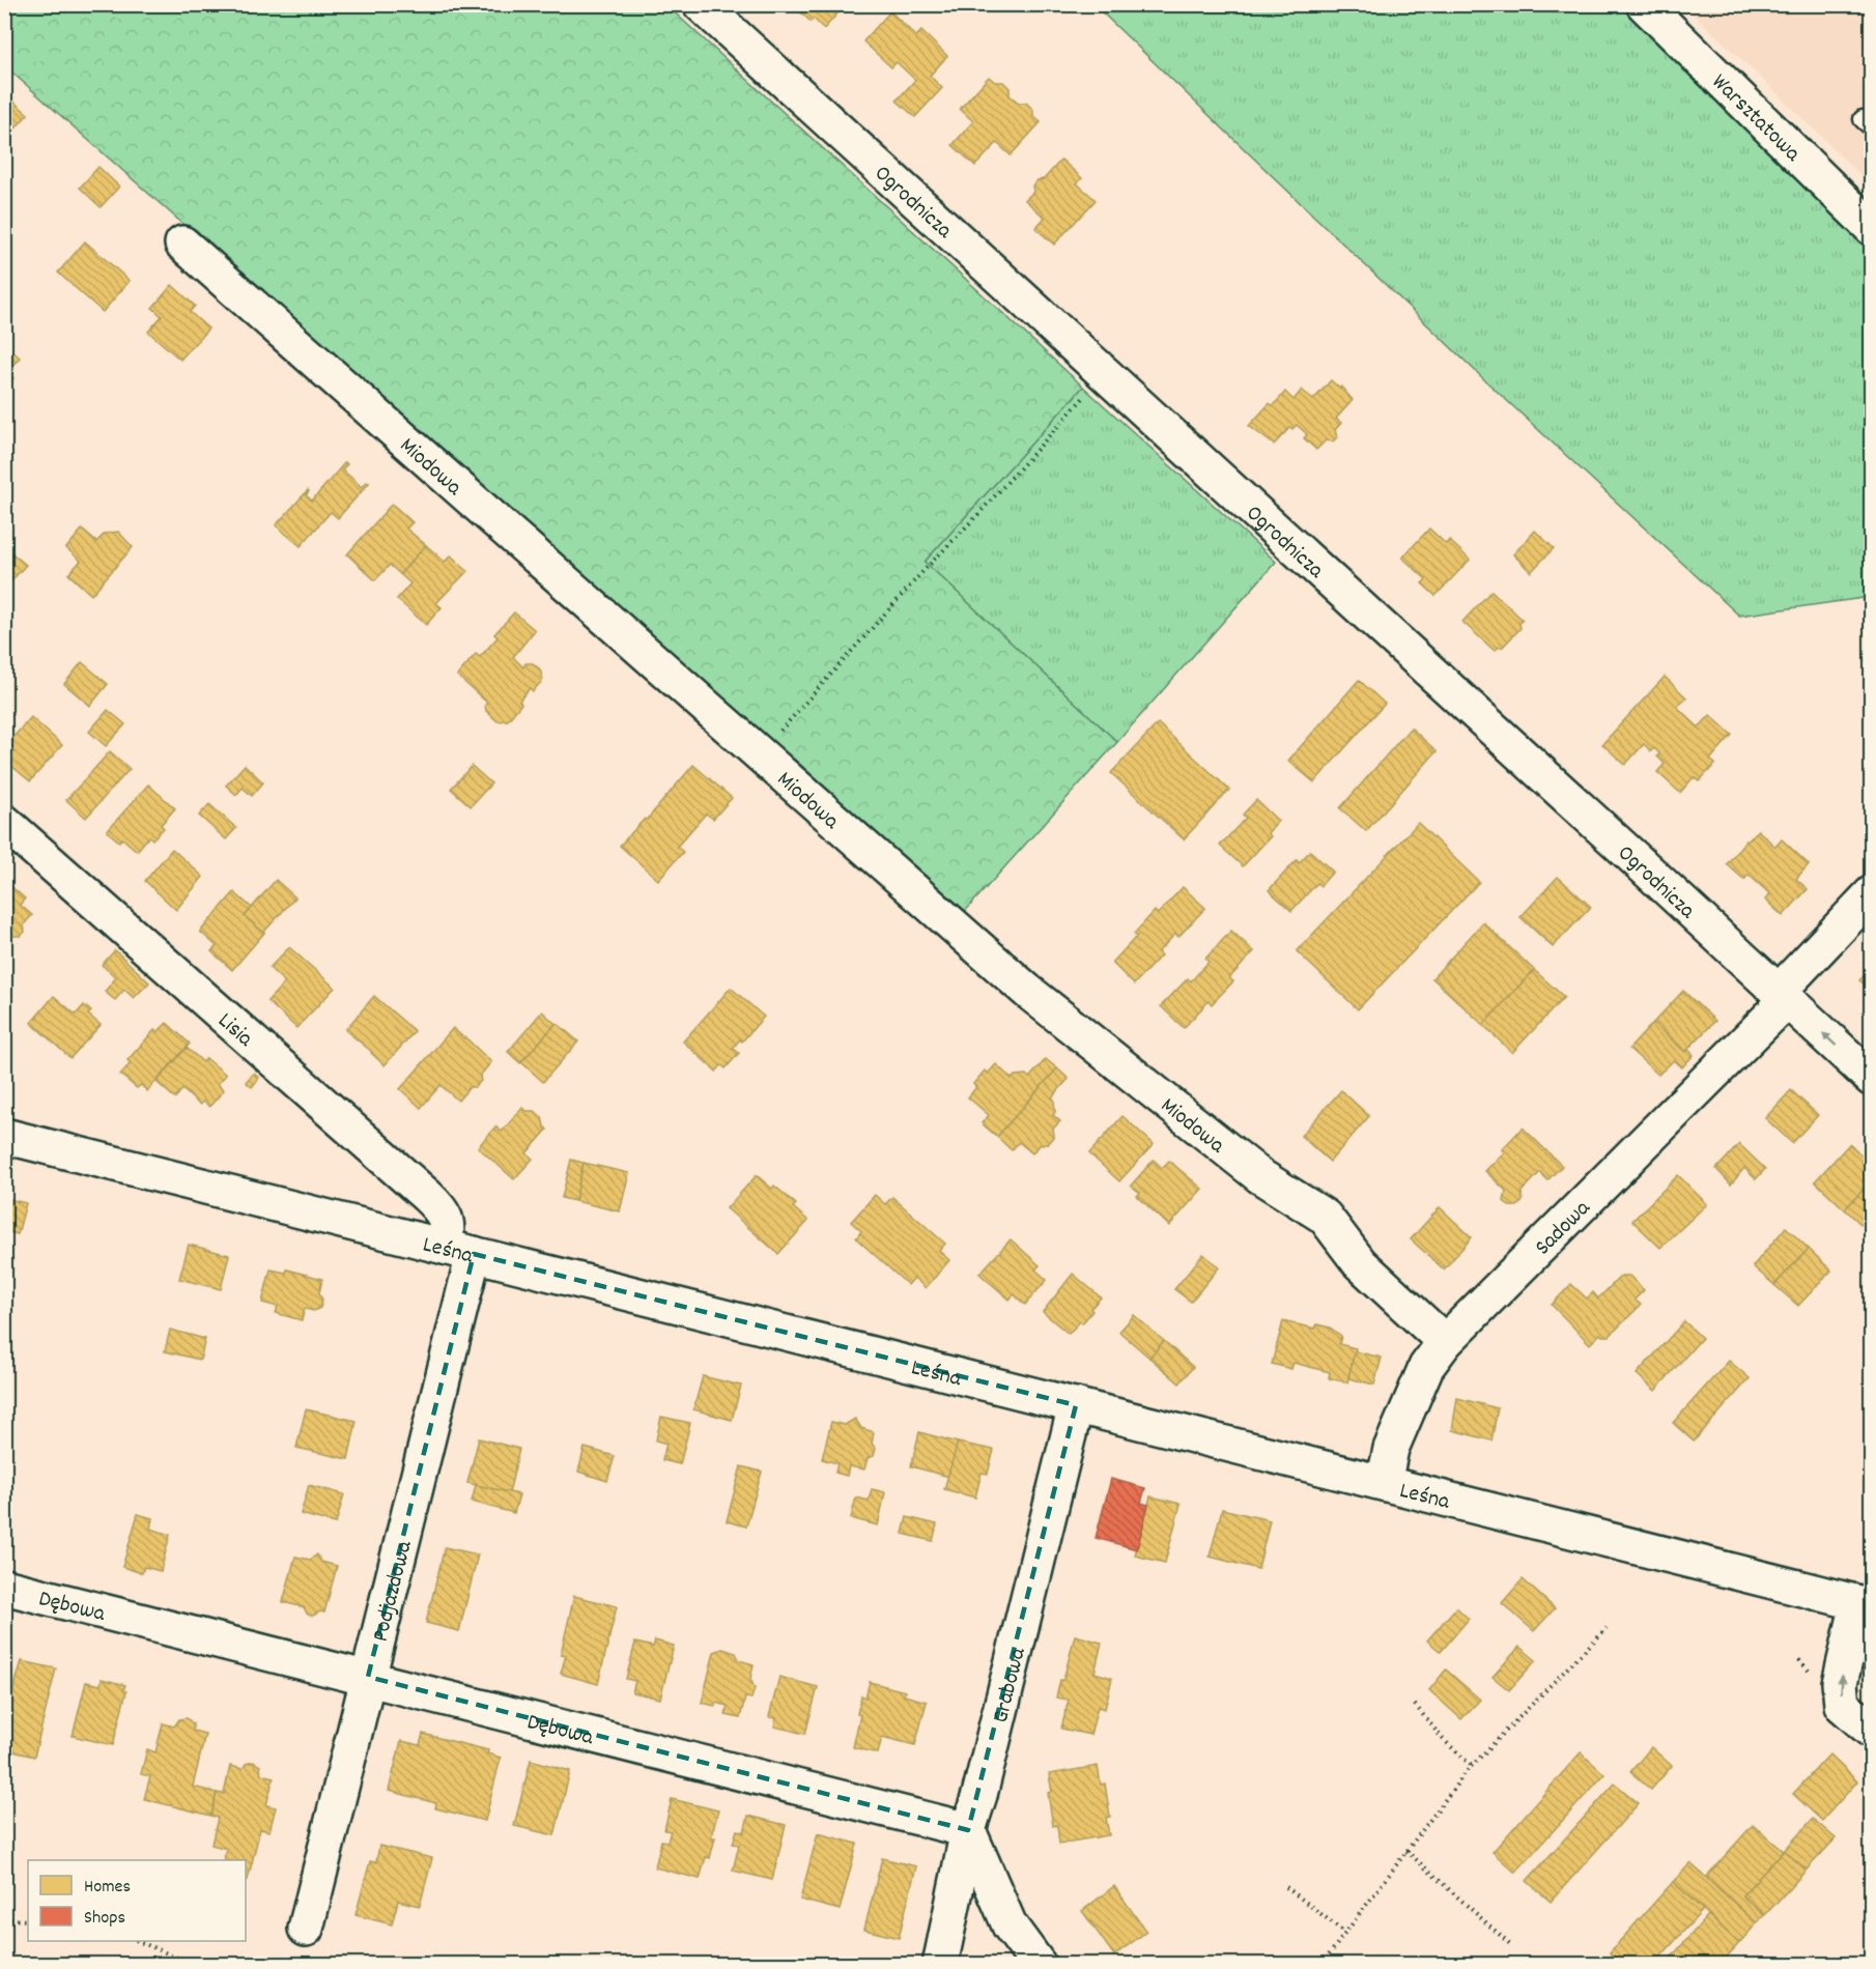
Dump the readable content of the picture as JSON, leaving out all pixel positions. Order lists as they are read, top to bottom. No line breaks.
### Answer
{"streets":{"street":["Warsztatowa","Ogrodnicza","Miodowa","Lisia","Sadowa","Leśna","Podjazdowa","Dębowa","Grabowa"]},"crossings":[["Ogrodnicza","Sadowa"],["Miodowa","Sadowa"],["Lisia","Leśna"],["Lisia","Podjazdowa"],["Sadowa","Leśna"],["Leśna","Podjazdowa"],["Leśna","Grabowa"],["Podjazdowa","Dębowa"],["Dębowa","Grabowa"]],"legend":["Homes","Shops"]}
